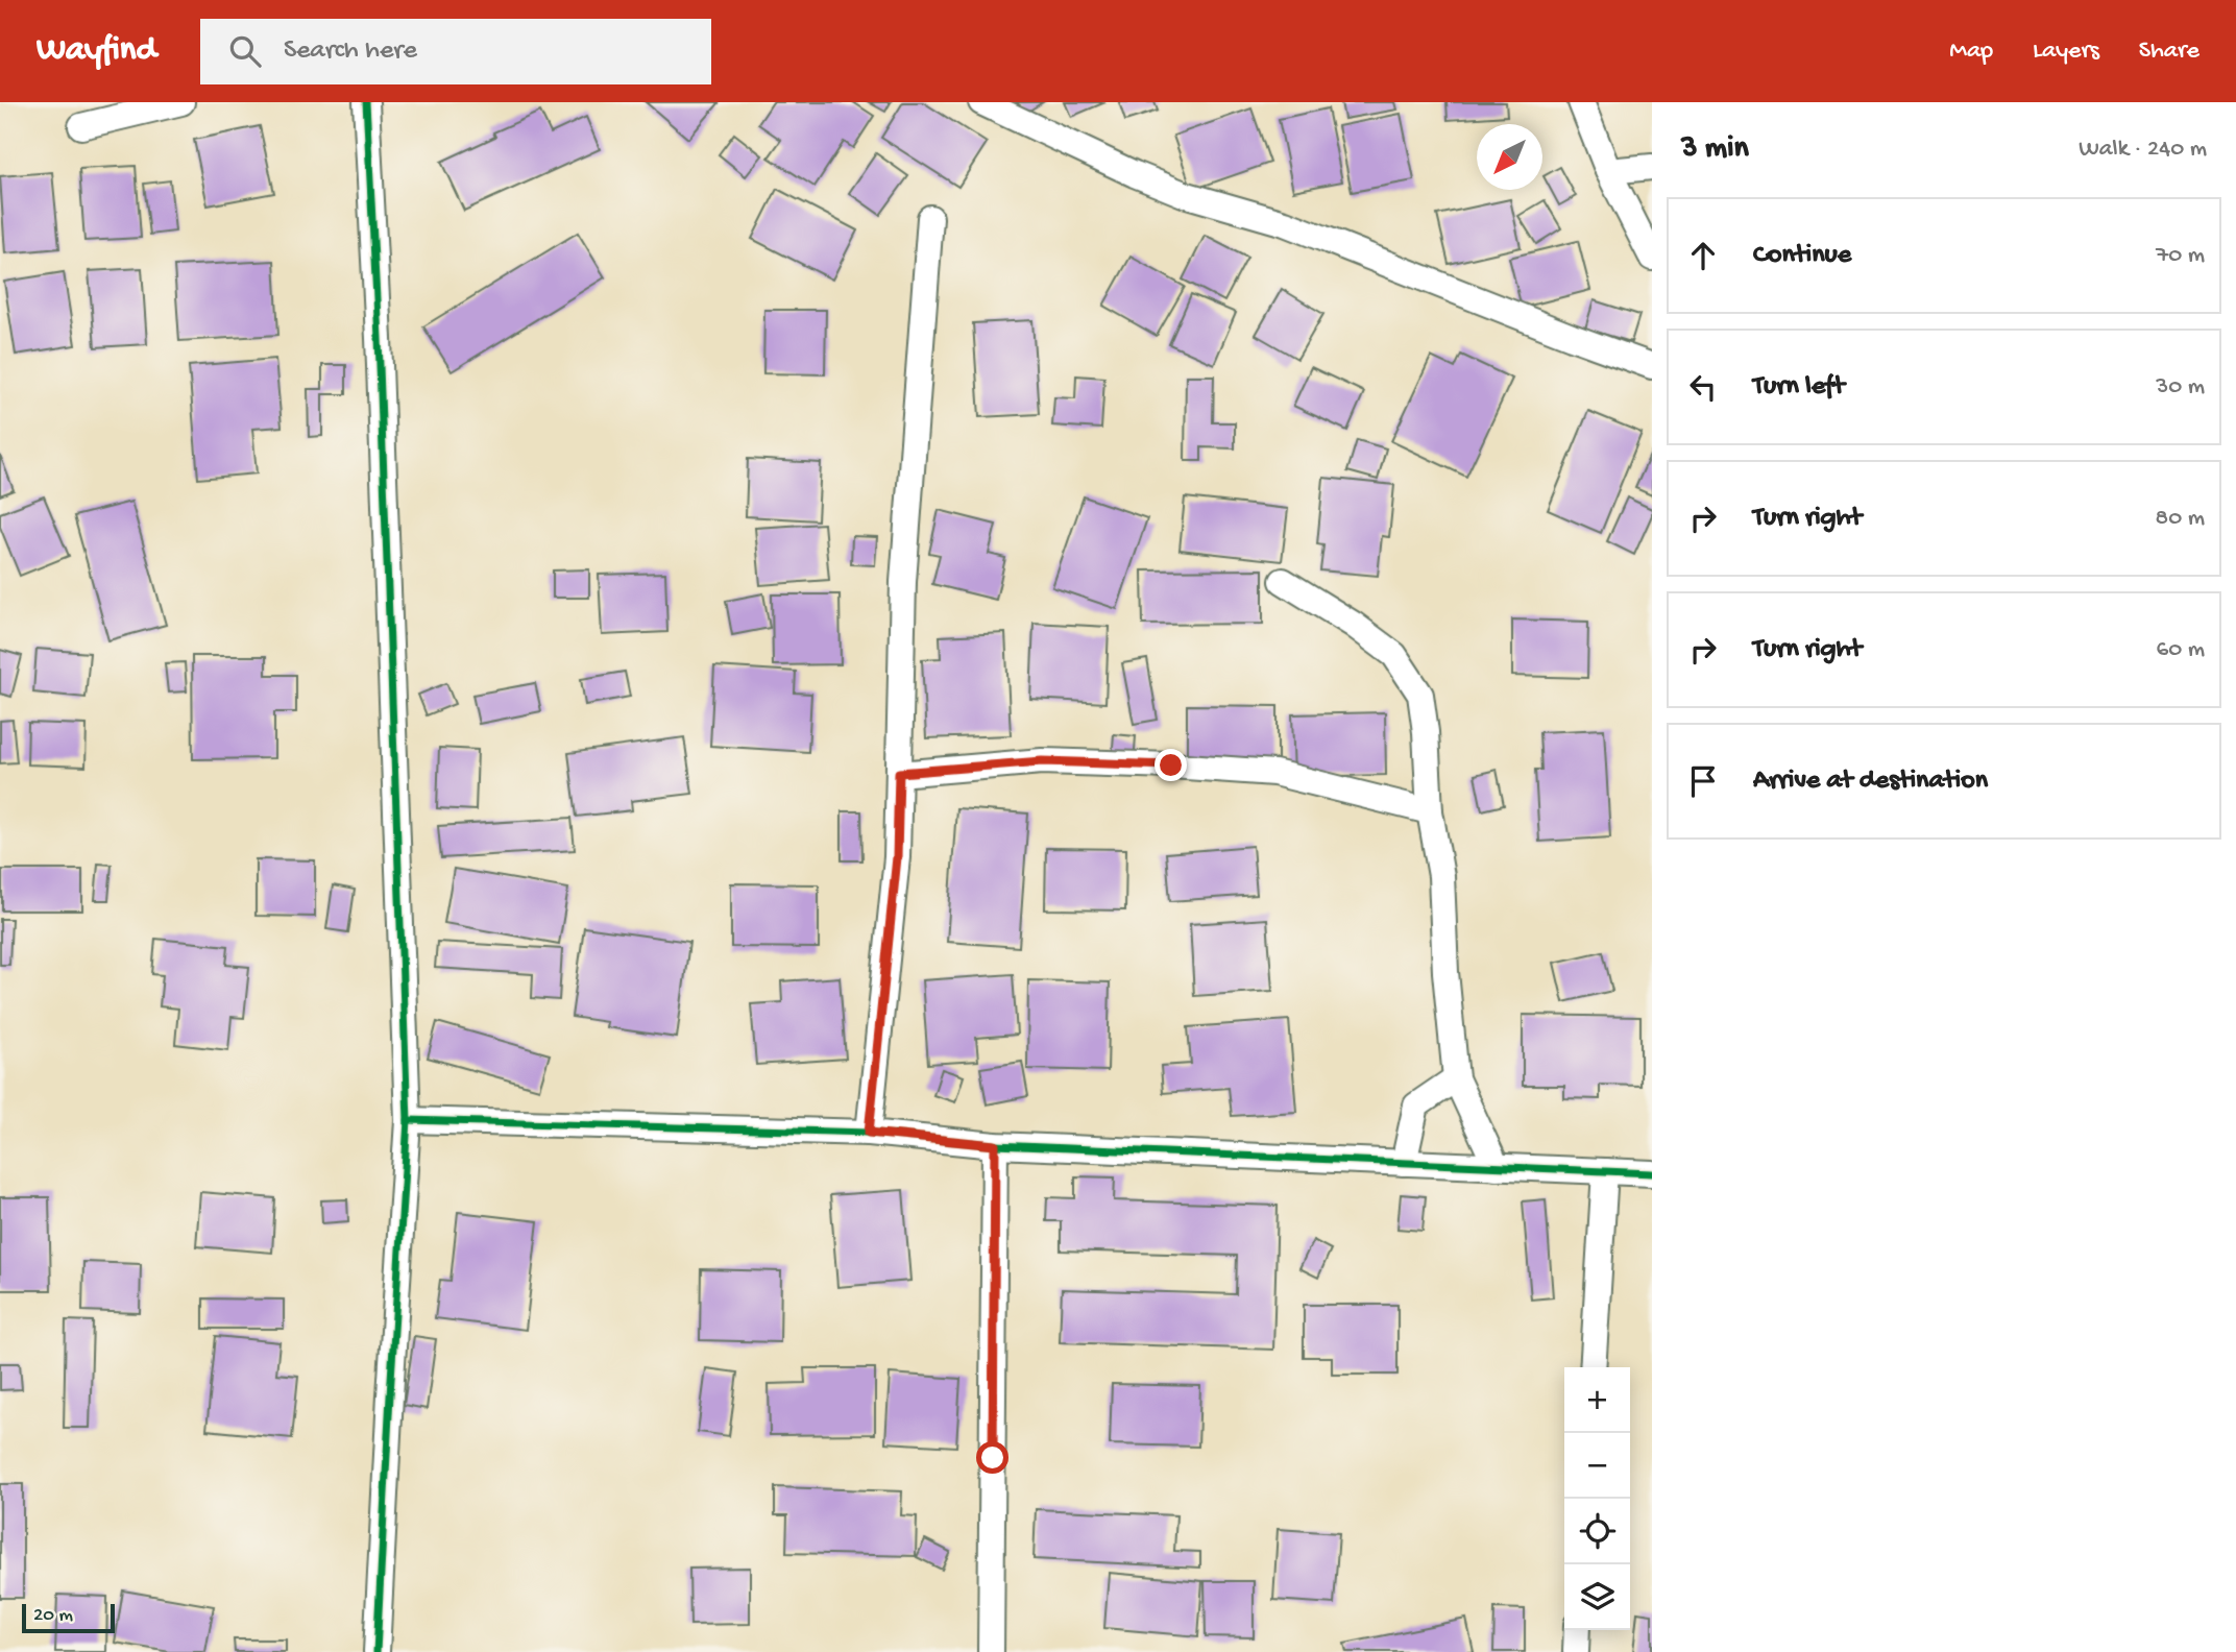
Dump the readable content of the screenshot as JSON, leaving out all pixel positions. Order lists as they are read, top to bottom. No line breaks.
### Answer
{"scale_bar":"20 m","north":"bottom left","page":{"header":"Wayfind","search":"Search here","nav":["Map","Layers","Share"],"heading":["3 min","Walk · 240 m"],"list":[["Continue","70 m"],["Turn left","30 m"],["Turn right","80 m"],["Turn right","60 m"],"Arrive at destination"],"map_buttons":["+","−"],"scale":"20 m"}}
